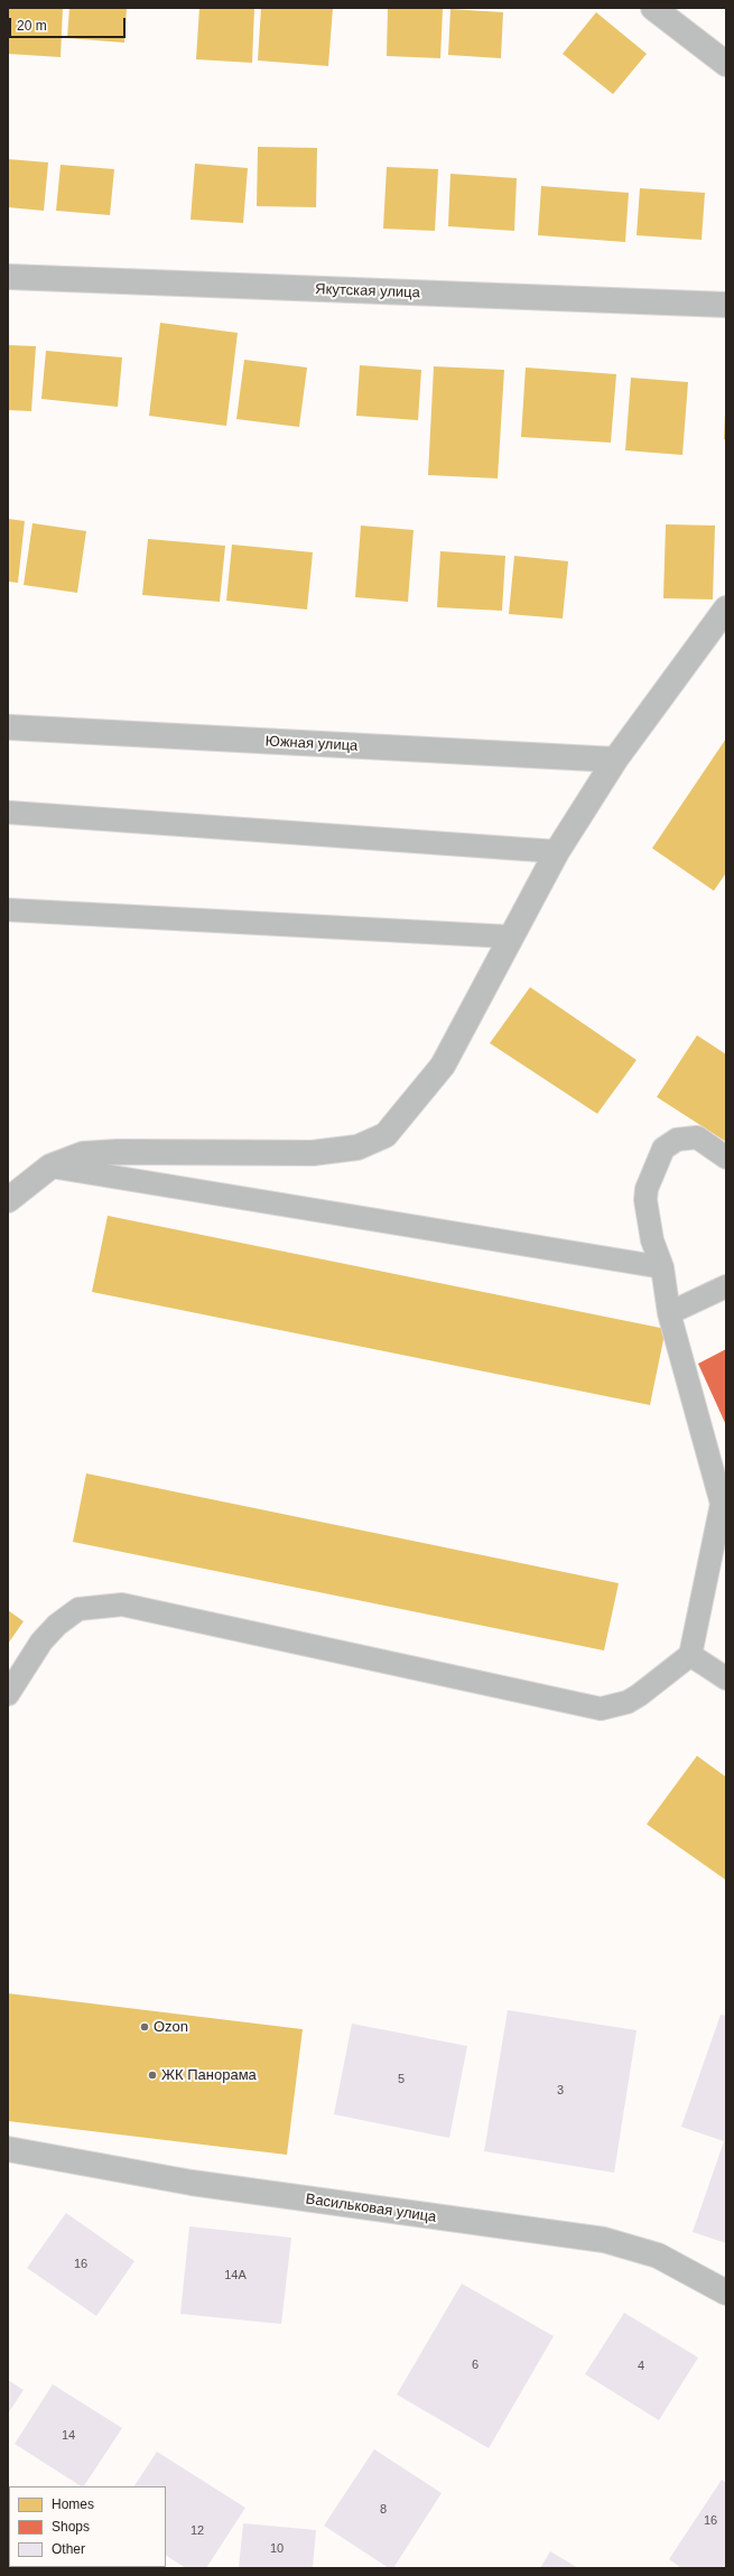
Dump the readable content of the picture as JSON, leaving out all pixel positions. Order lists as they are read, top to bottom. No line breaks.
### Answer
{"streets":{"street":["Якутская улица","Южная улица","Васильковая улица"]},"places":["Ozon","ЖК Панорама"],"house_numbers":["5","3","16","14А","6","4","14","8","16","12","10"],"legend":["Homes","Shops","Other"],"scale_bar":"20 m"}
